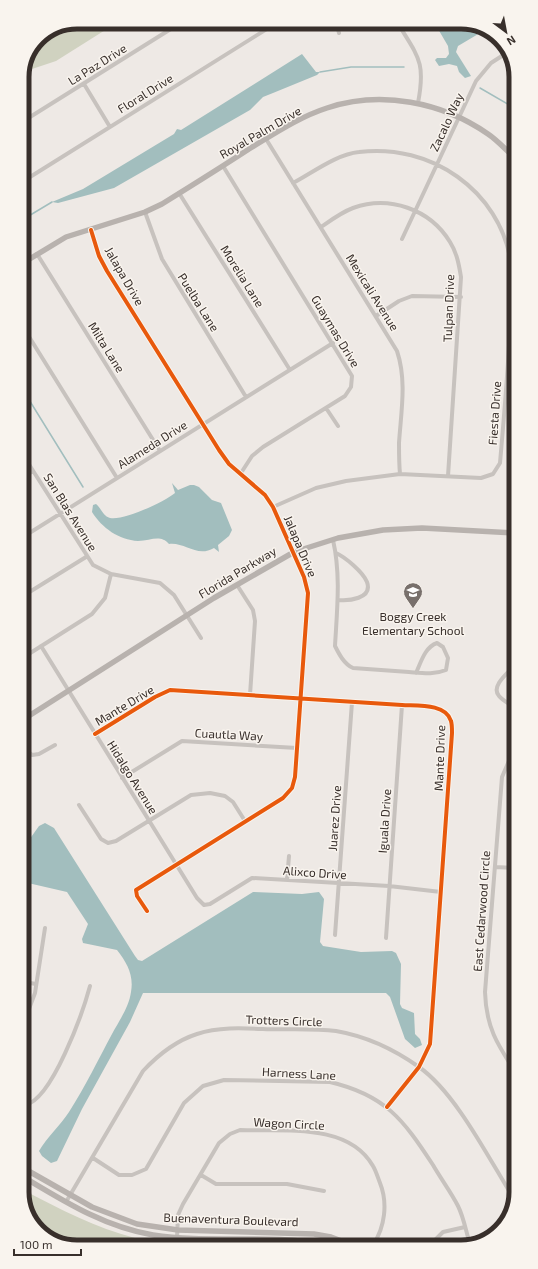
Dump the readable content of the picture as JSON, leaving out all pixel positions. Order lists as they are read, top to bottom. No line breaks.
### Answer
{"streets":{"street":["La Paz Drive","Floral Drive","Zacalo Way","Royal Palm Drive","Jalapa Drive","Morelia Lane","Mexicali Avenue","Puelba Lane","Tulpan Drive","Guaymas Drive","Milta Lane","Fiesta Drive","Alameda Drive","San Blas Avenue","Florida Parkway","Mante Drive","Cuautla Way","Hidalgo Avenue","Juarez Drive","Iguala Drive","Alixco Drive","East Cedarwood Circle","Trotters Circle","Harness Lane","Wagon Circle","Buenaventura Boulevard"]},"crossings":[["Zacalo Way","Royal Palm Drive"],["Zacalo Way","Tulpan Drive"],["Zacalo Way","Fiesta Drive"],["Royal Palm Drive","Jalapa Drive"],["Royal Palm Drive","Morelia Lane"],["Royal Palm Drive","Mexicali Avenue"],["Royal Palm Drive","Puelba Lane"],["Royal Palm Drive","Guaymas Drive"],["Royal Palm Drive","Milta Lane"],["Jalapa Drive","Guaymas Drive"],["Jalapa Drive","Fiesta Drive"],["Jalapa Drive","Alameda Drive"],["Jalapa Drive","Florida Parkway"],["Jalapa Drive","Mante Drive"],["Jalapa Drive","Cuautla Way"],["Jalapa Drive","Hidalgo Avenue"],["Morelia Lane","Alameda Drive"],["Mexicali Avenue","Tulpan Drive"],["Mexicali Avenue","Fiesta Drive"],["Puelba Lane","Alameda Drive"],["Tulpan Drive","Fiesta Drive"],["Guaymas Drive","Alameda Drive"],["Milta Lane","Alameda Drive"],["Alameda Drive","San Blas Avenue"],["San Blas Avenue","Florida Parkway"],["Florida Parkway","Hidalgo Avenue"],["Mante Drive","Hidalgo Avenue"],["Mante Drive","Juarez Drive"],["Mante Drive","Iguala Drive"],["Mante Drive","Alixco Drive"],["Mante Drive","Trotters Circle"],["Mante Drive","Harness Lane"],["Cuautla Way","Hidalgo Avenue"],["Hidalgo Avenue","Alixco Drive"],["Juarez Drive","Alixco Drive"],["Iguala Drive","Alixco Drive"],["Trotters Circle","Harness Lane"],["Trotters Circle","Buenaventura Boulevard"],["Wagon Circle","Buenaventura Boulevard"]],"places":{"school or university":["Boggy Creek Elementary School"]},"scale_bar":"100 m","north":"bottom right"}
